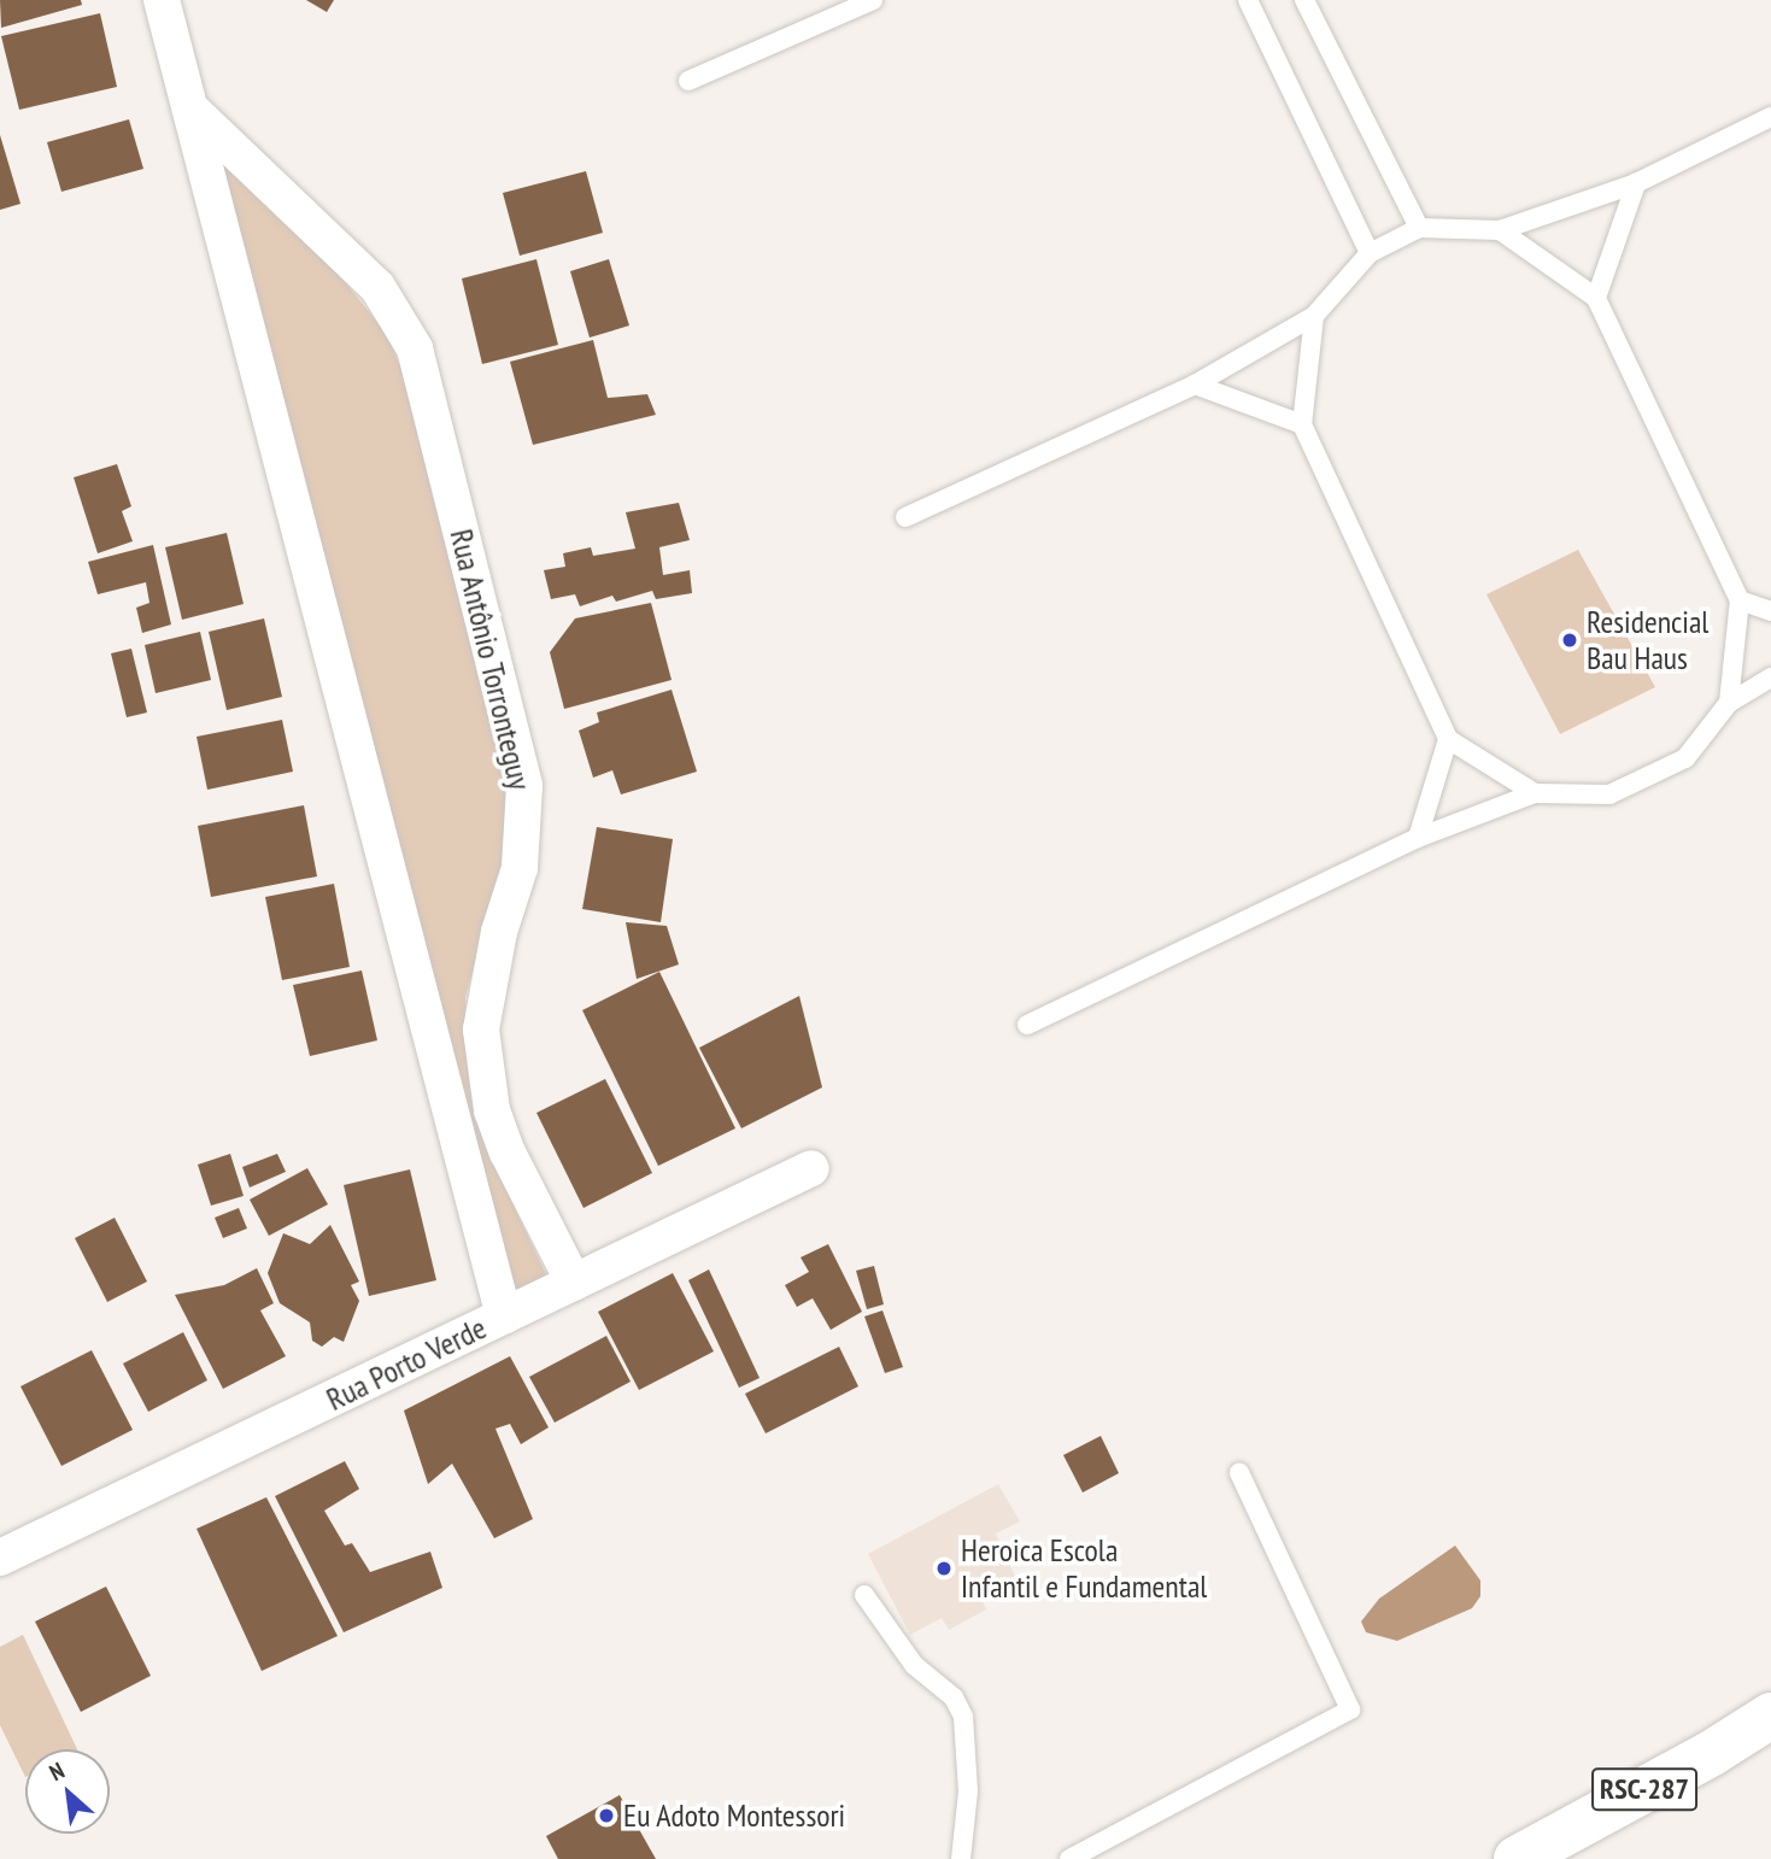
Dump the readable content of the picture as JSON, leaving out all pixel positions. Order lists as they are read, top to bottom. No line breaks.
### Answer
{"streets":{"highway":["RSC-287"],"street":["Rua Antônio Torronteguy","Rua Porto Verde"]},"crossings":[["Rua Antônio Torronteguy","Rua Porto Verde"]],"places":["Residencial Bau Haus","Heroica Escola Infantil e Fundamental","Eu Adoto Montessori"],"north":"top left"}
